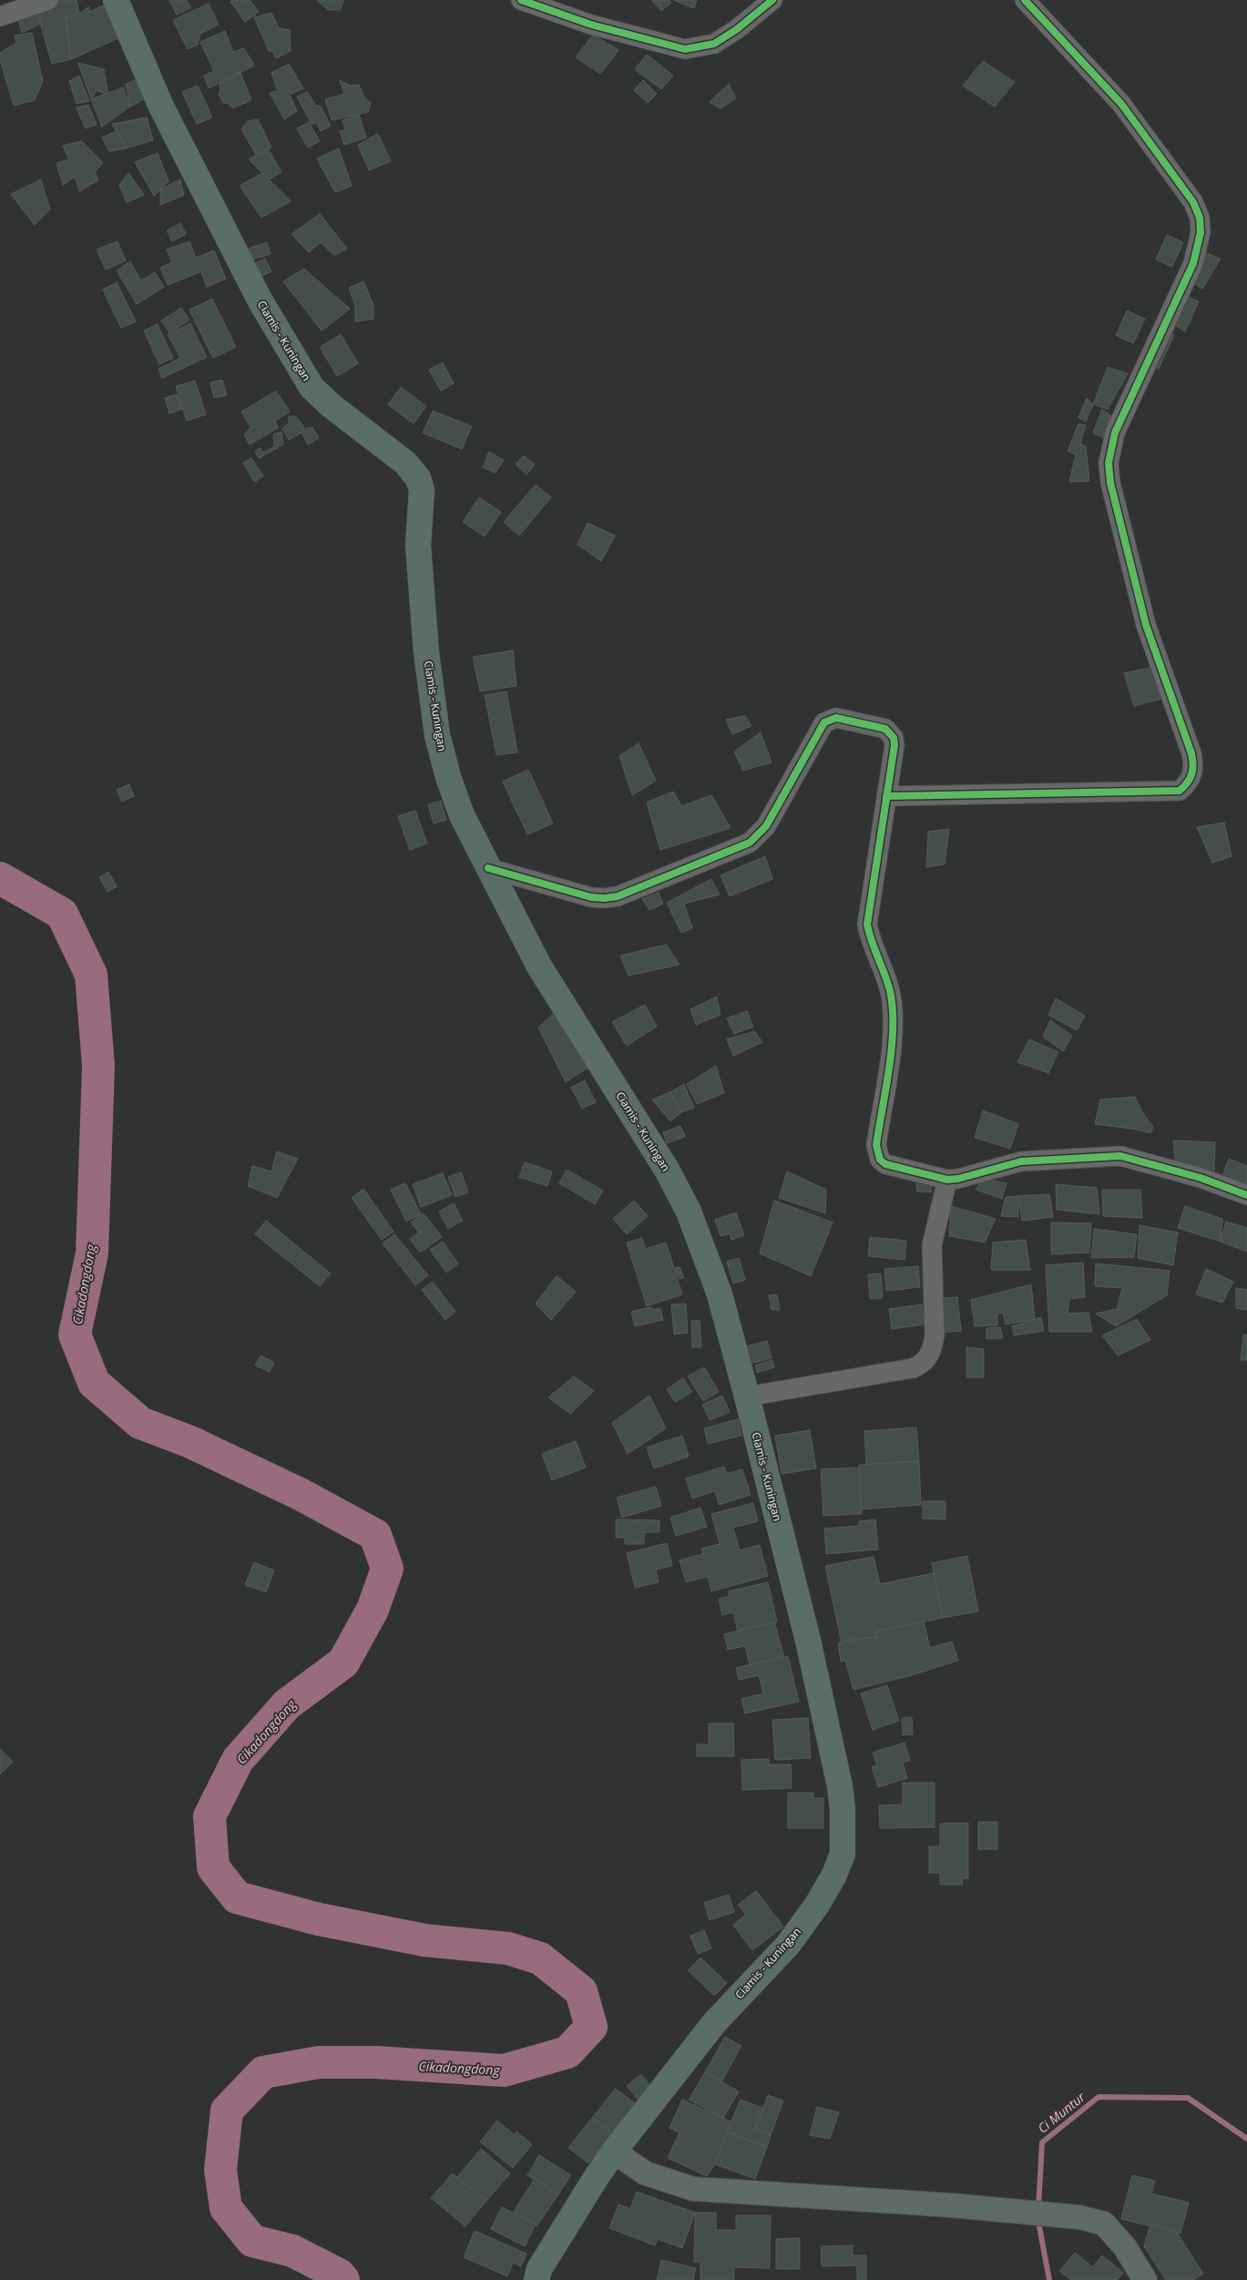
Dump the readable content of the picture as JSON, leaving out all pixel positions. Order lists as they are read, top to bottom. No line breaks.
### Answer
{"streets":{"highway":["Ciamis - Kuningan"]},"water":["Cikadongdong","Ci Muntur"]}
